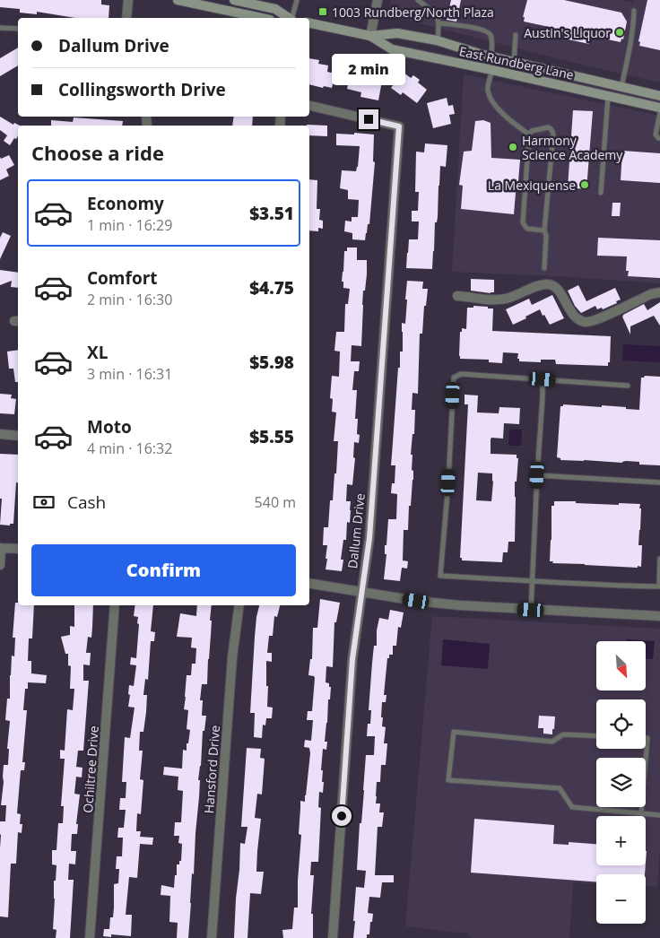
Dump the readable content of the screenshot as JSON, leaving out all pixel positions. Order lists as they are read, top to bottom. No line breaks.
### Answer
{"streets":{"main road":["East Rundberg Lane"],"street":["Dallum Drive","Ochiltree Drive","Hansford Drive"]},"places":{"transit":["1003 Rundberg/North Plaza"],"other":["Austin's Liquor","Harmony Science Academy","La Mexiquense"]},"north":"bottom right","page":{"banner":["Dallum Drive","Collingsworth Drive"],"bubble":"2 min","heading":"Choose a ride","list":[{"name":"Economy","note":"1 min · 16:29","value":"$3.51"},{"name":"Comfort","note":"2 min · 16:30","value":"$4.75"},{"name":"XL","note":"3 min · 16:31","value":"$5.98"},{"name":"Moto","note":"4 min · 16:32","value":"$5.55"}],"pay":["Cash","540 m"],"buttons":"Confirm","map_buttons":["+","−"]}}
